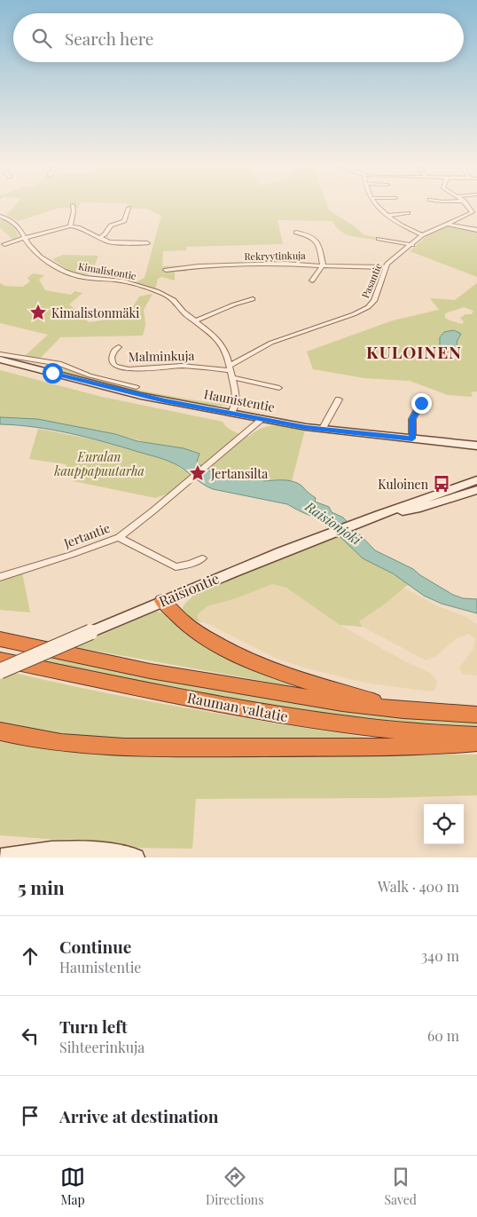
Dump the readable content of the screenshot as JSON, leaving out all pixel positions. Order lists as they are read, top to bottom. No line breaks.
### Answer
{"streets":{"highway":["Rauman valtatie"],"street":["Rekryytinkuja","Kimalistontie","Pasantie","Malminkuja","Haunistentie","Jertantie","Raisiontie"]},"crossings":[["Rekryytinkuja","Pasantie"],["Kimalistontie","Pasantie"],["Kimalistontie","Malminkuja"],["Kimalistontie","Haunistentie"],["Pasantie","Malminkuja"],["Haunistentie","Jertantie"]],"districts":["KULOINEN"],"water":["Raisionjoki"],"parks":["Euralan kauppapuutarha"],"places":{"place":["Kimalistonmäki","Jertansilta"],"bus stop":["Kuloinen"]},"page":{"search":"Search here","heading":["5 min","Walk · 400 m"],"list":[["Continue","Haunistentie","340 m"],["Turn left","Sihteerinkuja","60 m"],"Arrive at destination"],"nav":["Map","Directions","Saved"]}}
